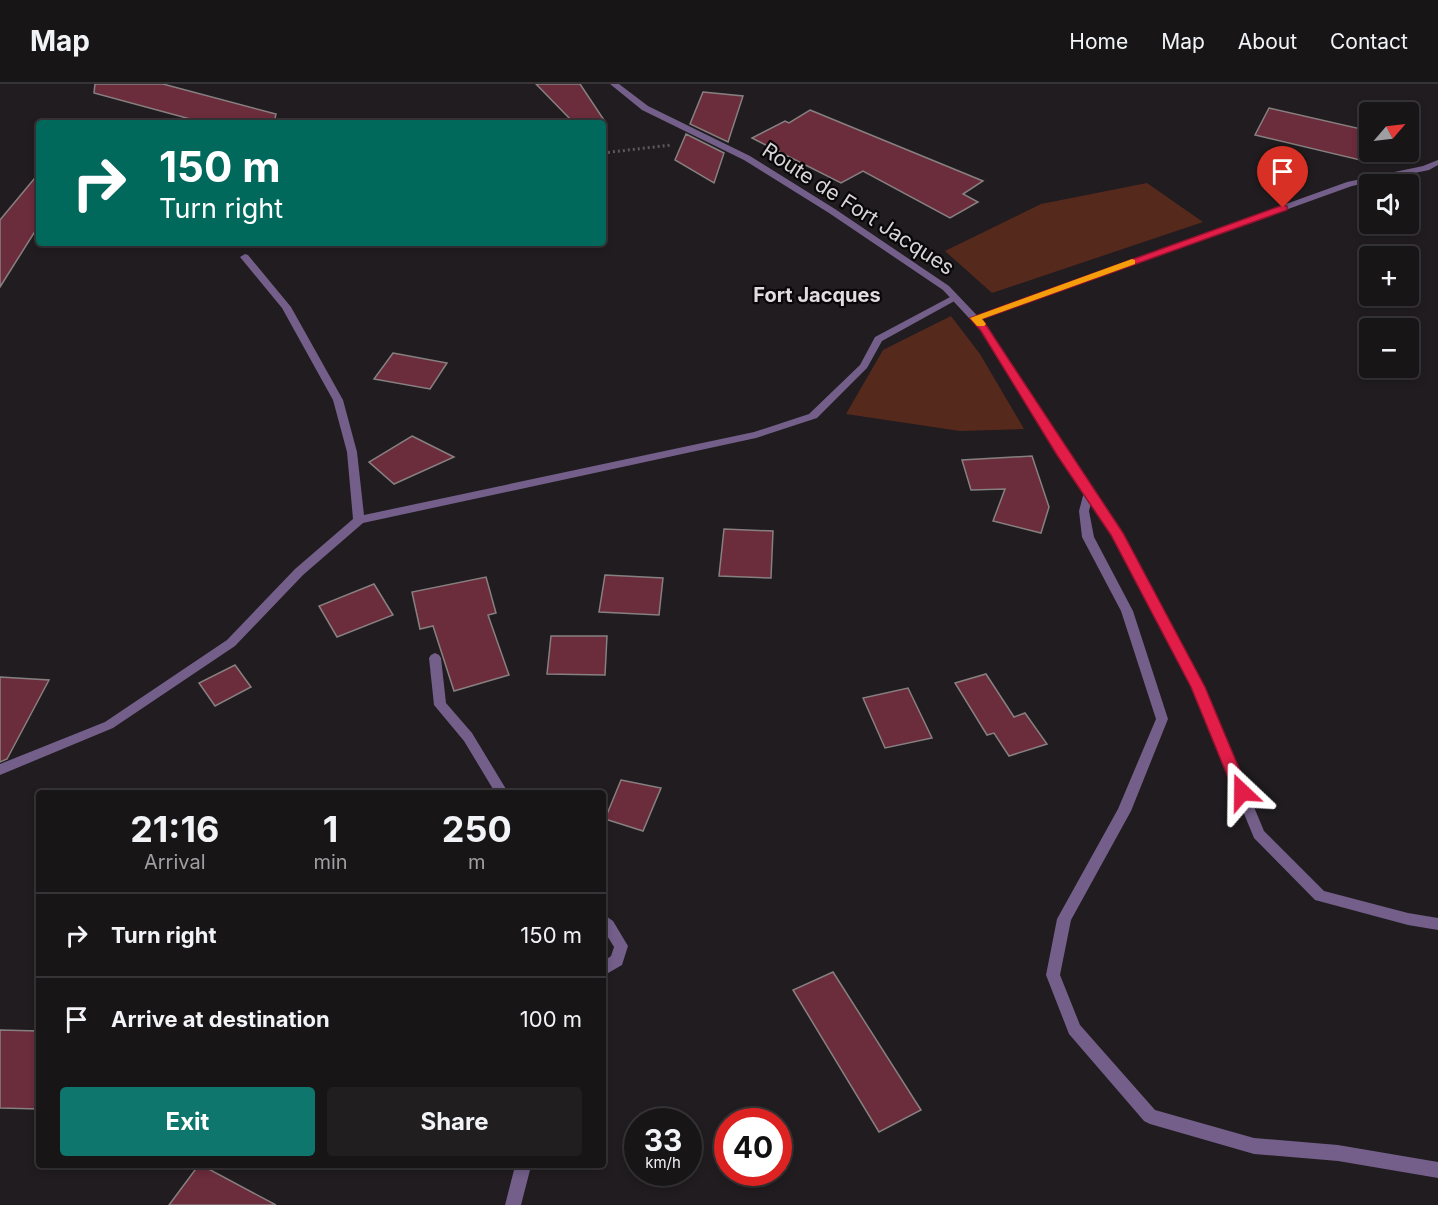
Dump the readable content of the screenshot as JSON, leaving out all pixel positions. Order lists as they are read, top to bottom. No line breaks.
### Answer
{"streets":{"street":["Route de Fort Jacques"]},"districts":["Fort Jacques"],"north":"top right","page":{"header":"Map","nav":["Home","Map","About","Contact"],"map_buttons":["+","−"],"turn":["150 m","Turn right"],"eta":["21:16","Arrival","1","min","250","m"],"list":[{"name":"Turn right","value":"150 m"},{"name":"Arrive at destination","value":"100 m"}],"buttons":["Exit","Share"],"speed":"33 km/h","limit":"40"}}
